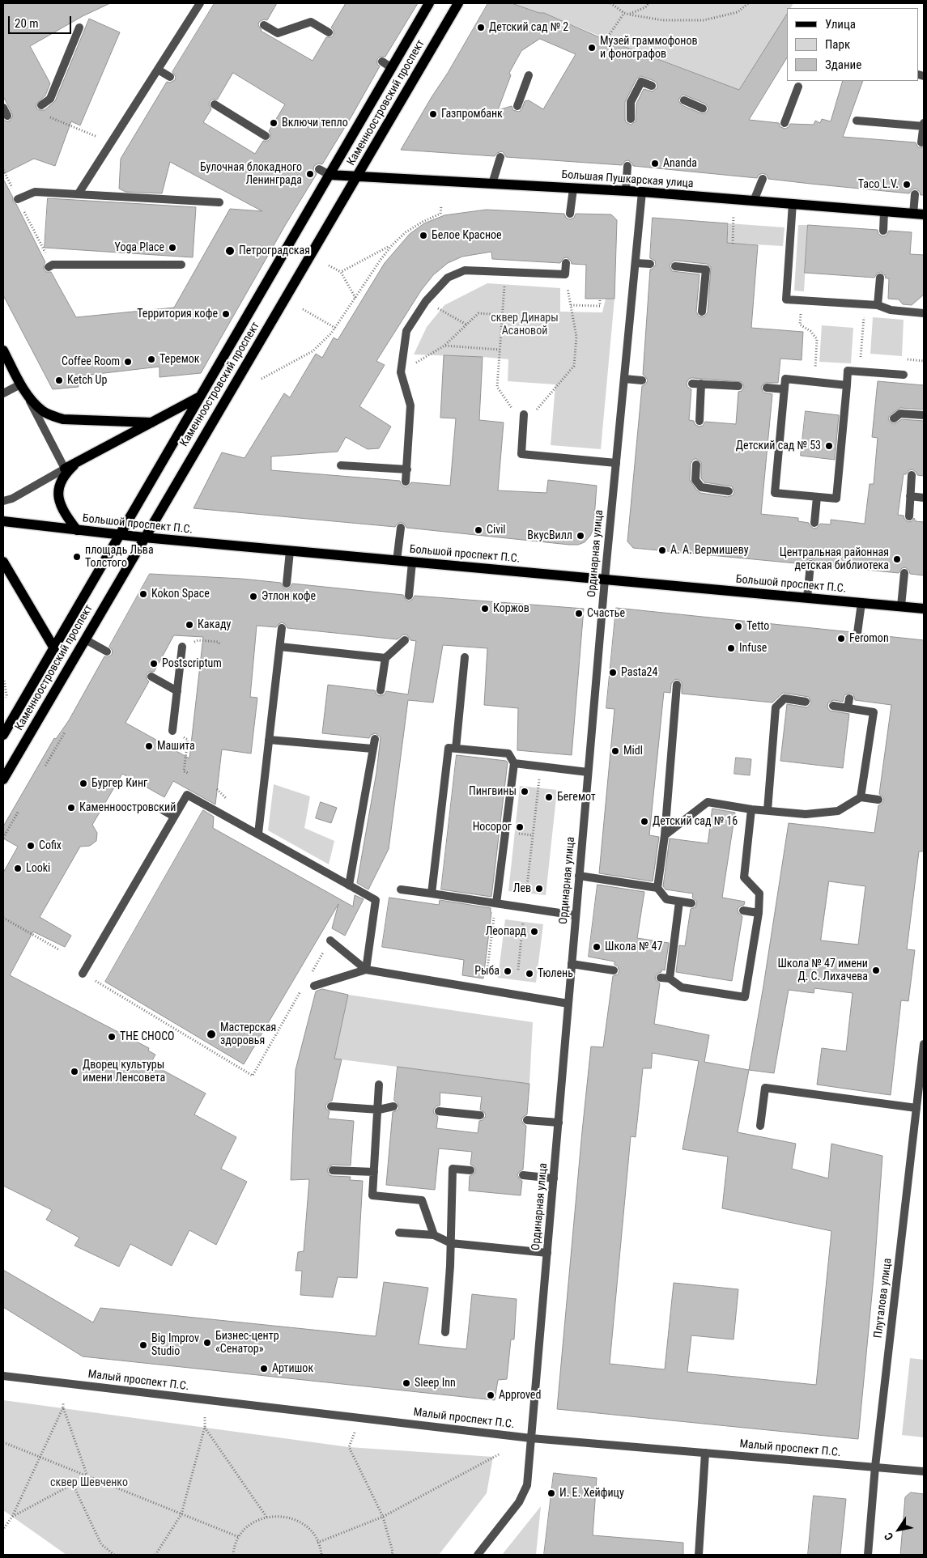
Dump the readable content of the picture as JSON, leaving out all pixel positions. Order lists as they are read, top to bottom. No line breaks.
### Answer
{"streets":{"main road":["Каменноостровский проспект","Большая Пушкарская улица","Большой проспект П.С."],"street":["Ординарная улица","Плуталова улица","Малый проспект П.С."]},"crossings":[["Каменноостровский проспект","Большая Пушкарская улица"],["Каменноостровский проспект","Большой проспект П.С."],["Большая Пушкарская улица","Ординарная улица"],["Большой проспект П.С.","Ординарная улица"],["Ординарная улица","Малый проспект П.С."],["Плуталова улица","Малый проспект П.С."]],"parks":["сквер Динары Асановой","сквер Шевченко"],"places":["Детский сад № 2","Музей граммофонов и фонографов","Газпромбанк","Включи тепло","Ananda","Булочная блокадного Ленинграда","Taco L.V.","Белое Красное","Yoga Place","Петроградская","Территория кофе","Теремок","Coffee Room","Ketch Up","Детский сад № 53","Civil","ВкусВилл","А. А. Вермишеву","площадь Льва Толстого","Центральная районная детская библиотека","Kokon Space","Этлон кофе","Коржов","Счастье","Какаду","Tetto","Feromon","Infuse","Postscriptum","Pasta24","Машита","Midl","Бургер Кинг","Пингвины","Бегемот","Каменноостровский","Детский сад № 16","Носорог","Cofix","Looki","Лев","Леопард","Школа № 47","Школа № 47 имени Д. С. Лихачева","Рыба","Тюлень","Мастерская здоровья","THE CHOCO","Дворец культуры имени Ленсовета","Бизнес-центр «Сенатор»","Big Improv Studio","Артишок","Sleep Inn","Approved","И. Е. Хейфицу"],"legend":["Улица","Парк","Здание"],"scale_bar":"20 m","north":"bottom left"}
